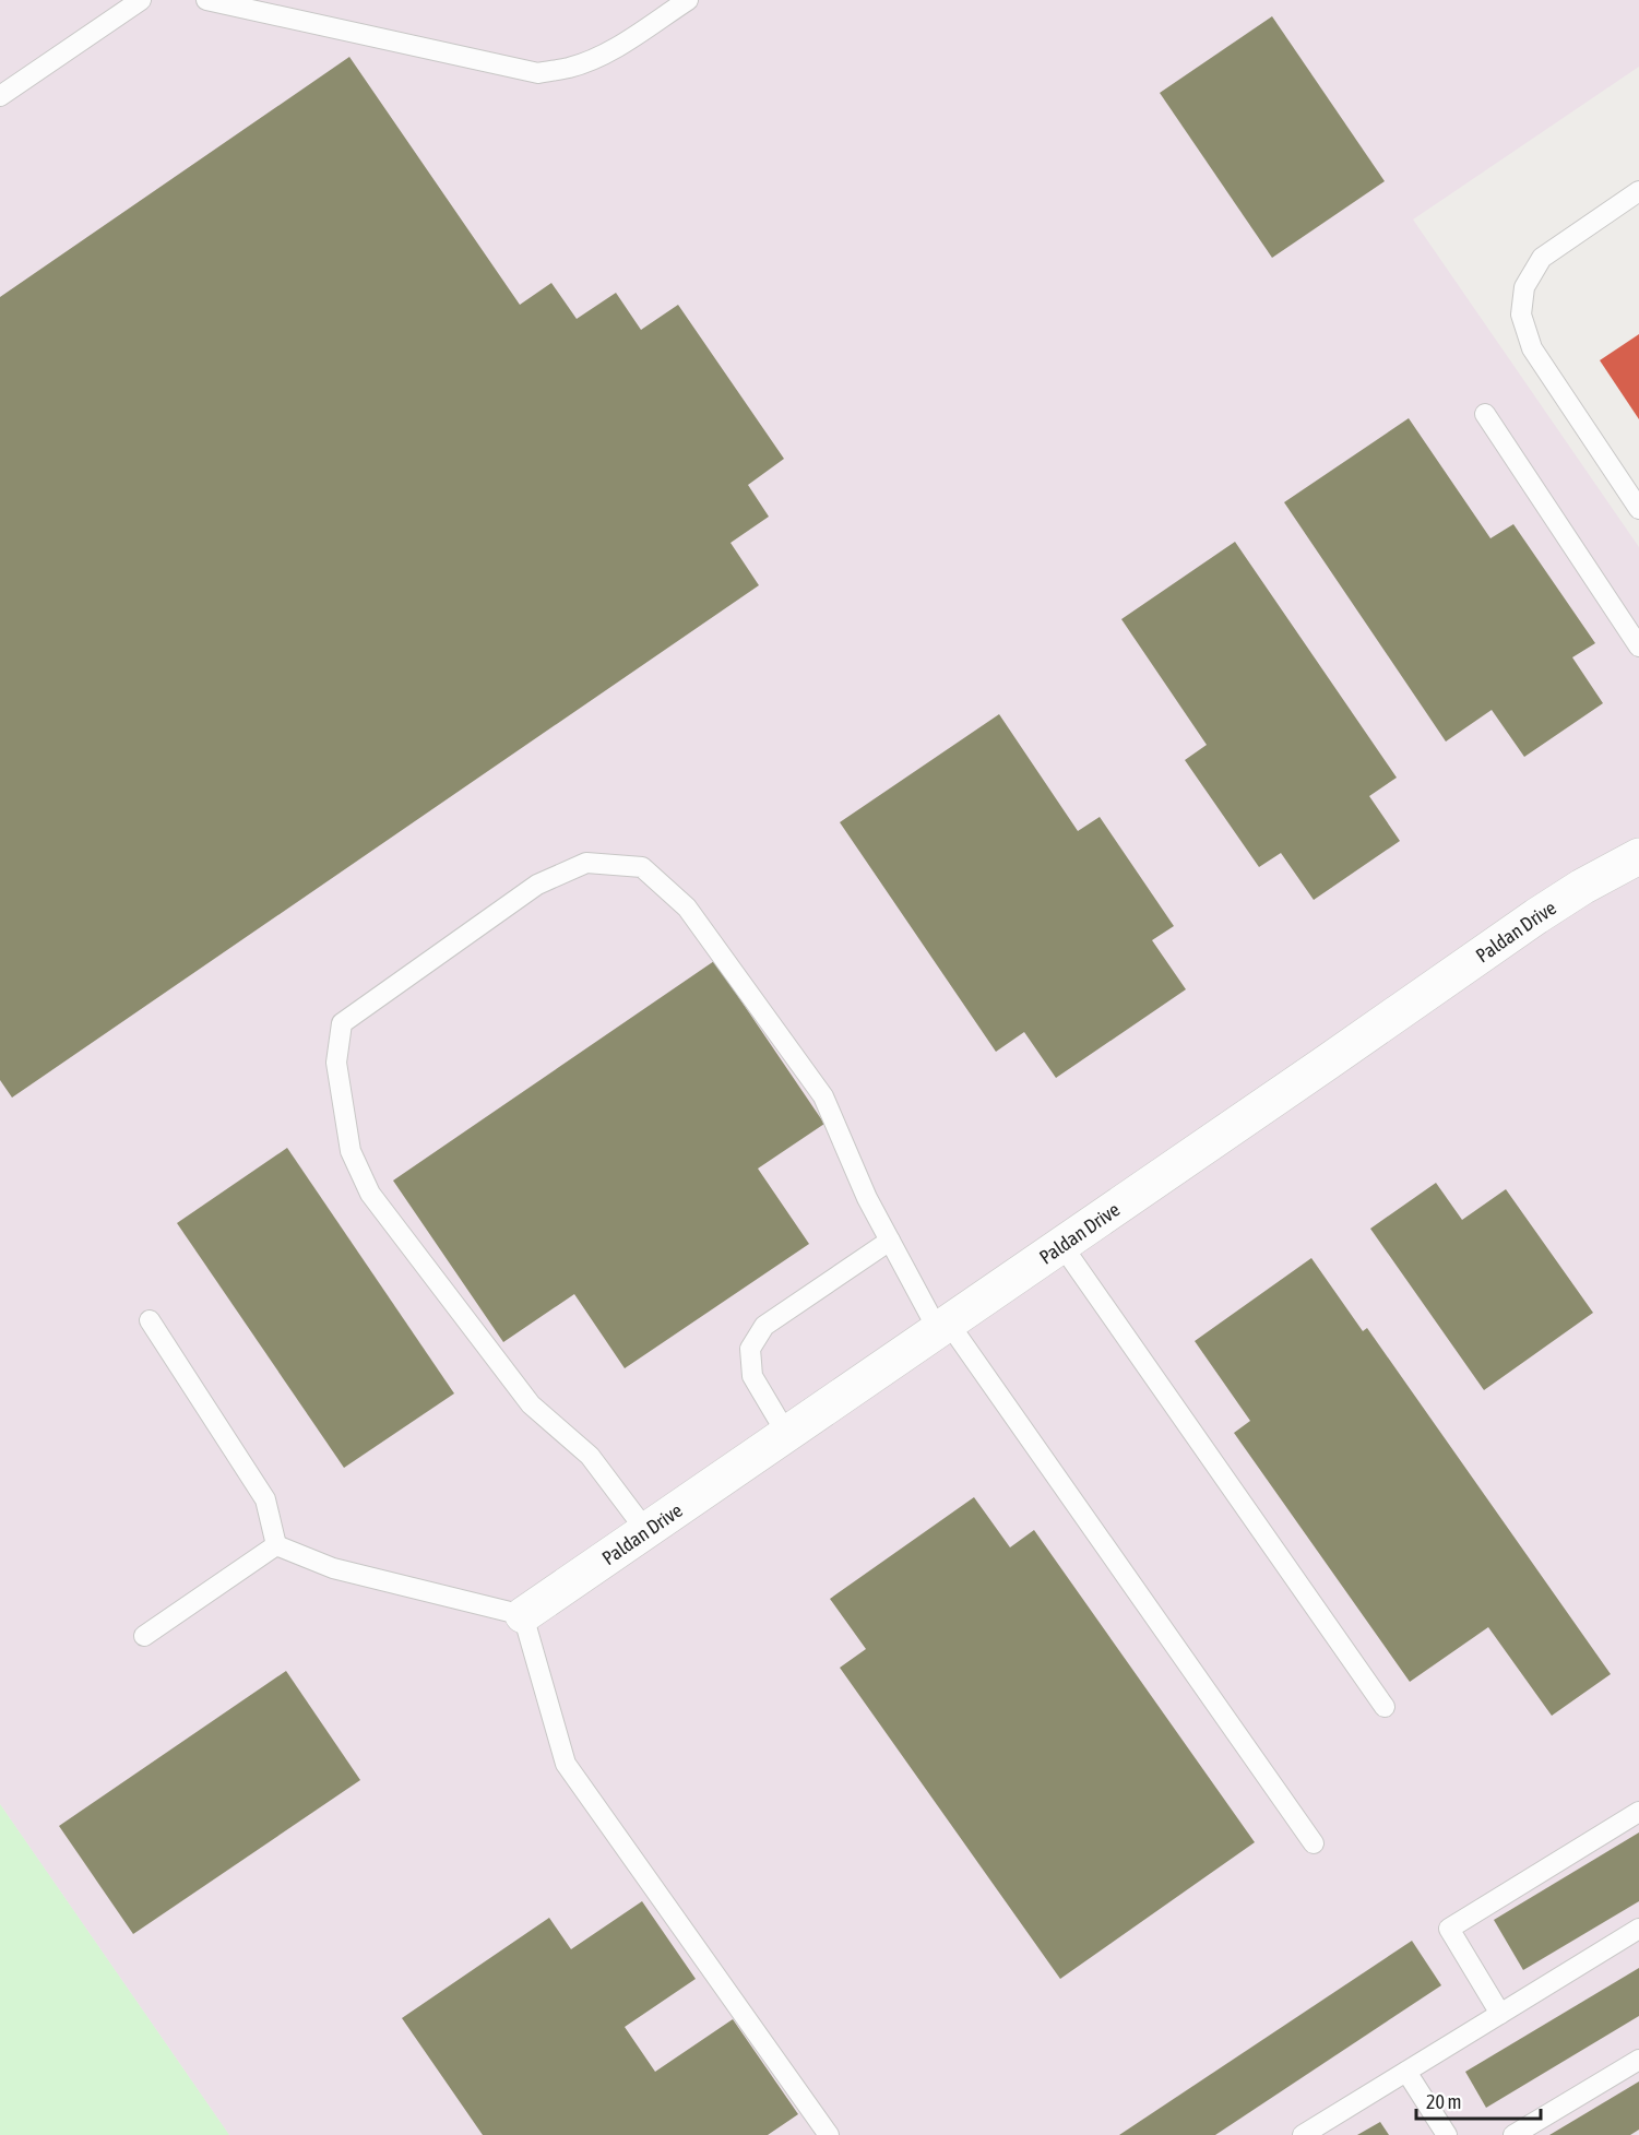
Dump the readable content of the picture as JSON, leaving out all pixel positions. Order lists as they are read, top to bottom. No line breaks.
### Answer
{"streets":{"street":["Paldan Drive"]},"scale_bar":"20 m"}
